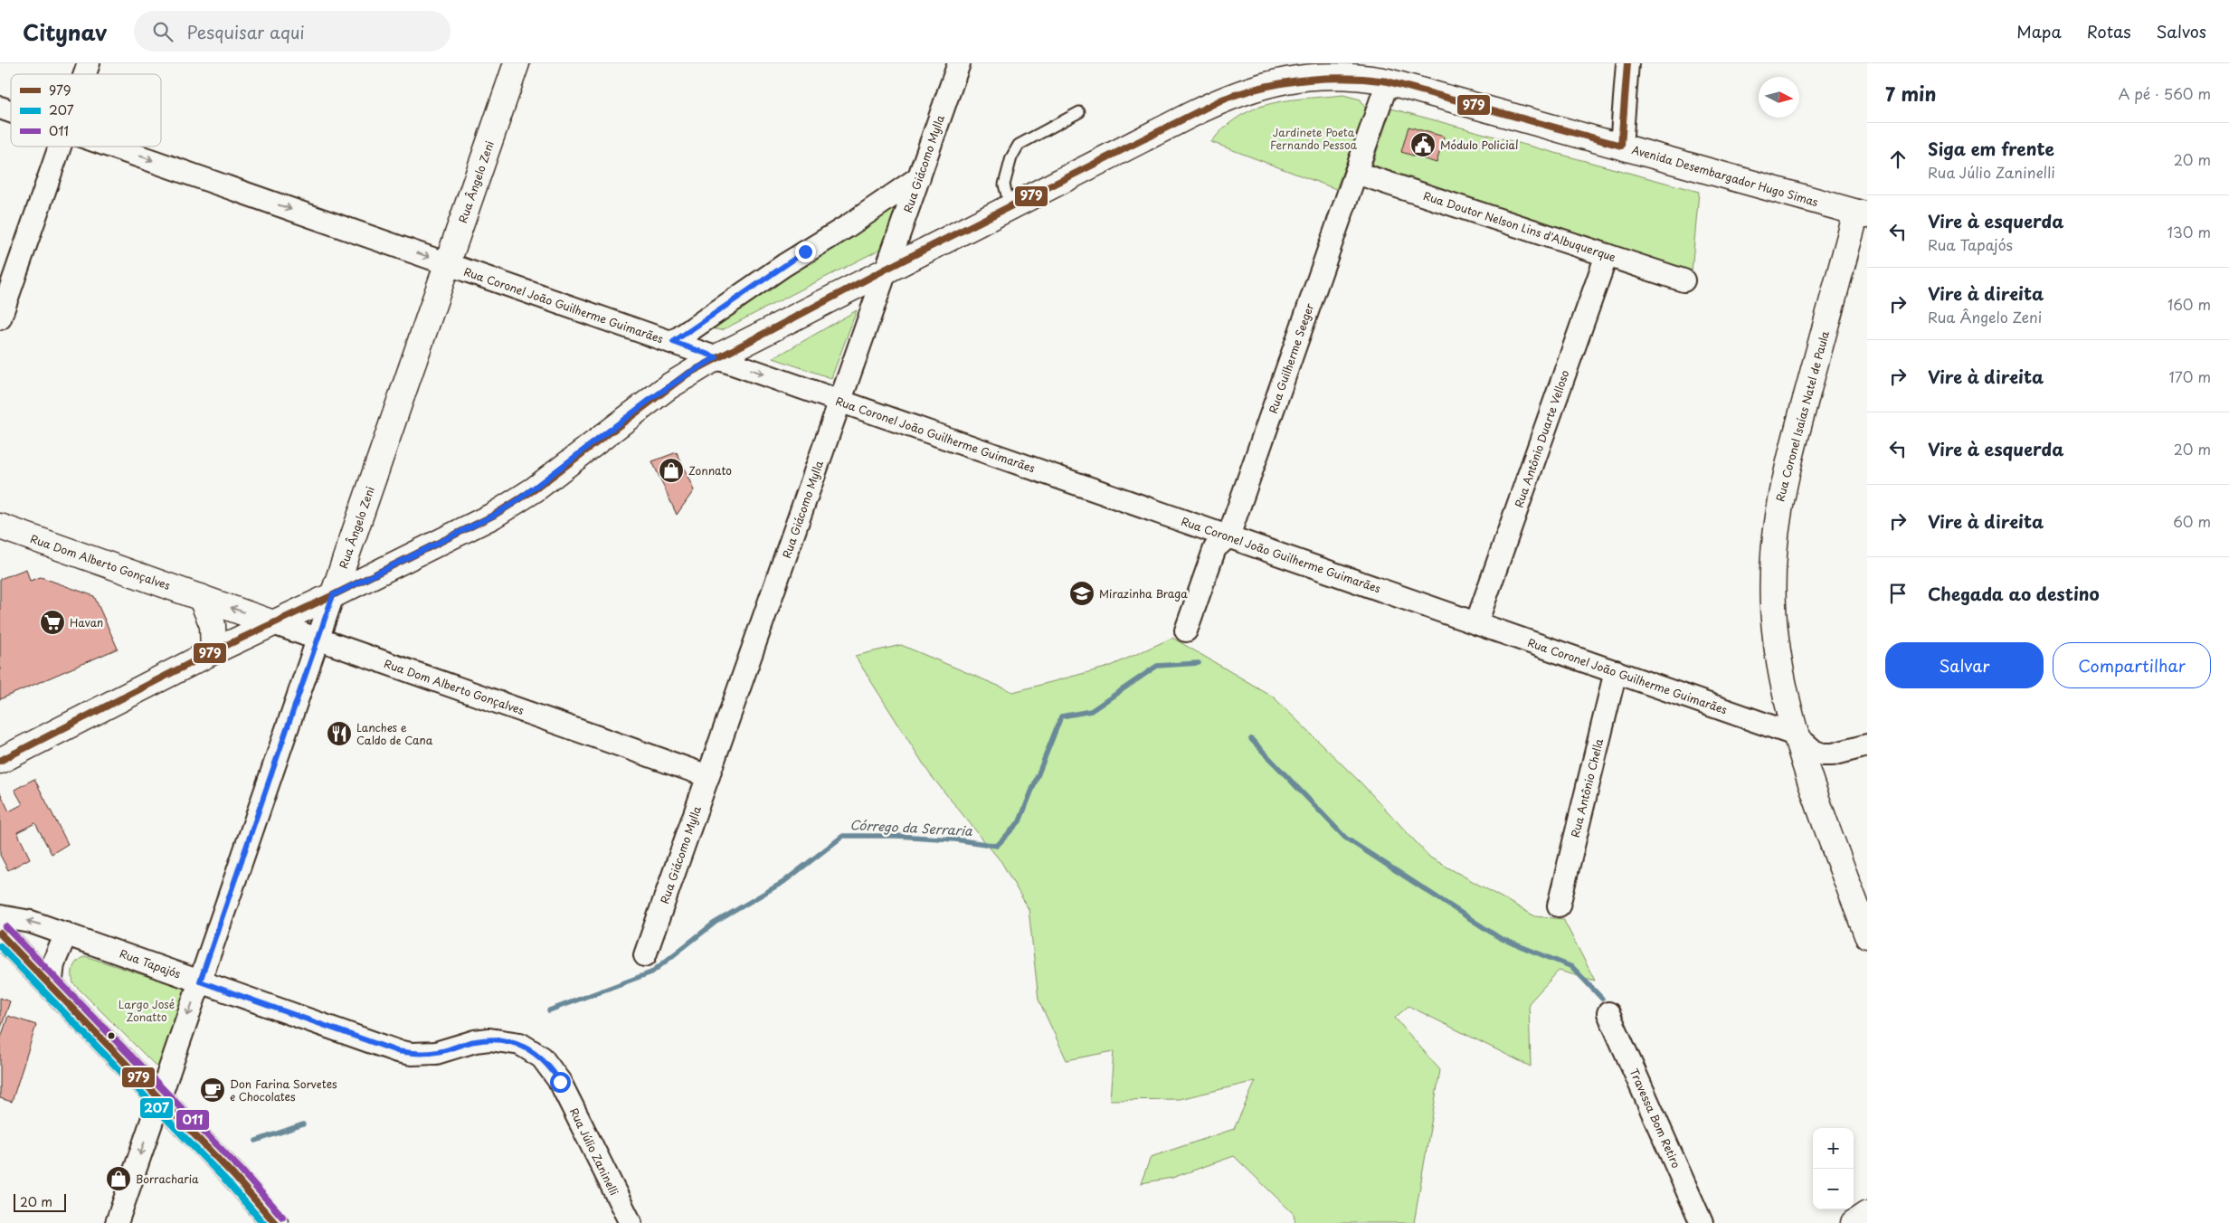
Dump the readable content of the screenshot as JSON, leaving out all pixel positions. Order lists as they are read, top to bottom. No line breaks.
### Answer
{"streets":{"main road":["Avenida Desembargador Hugo Simas","Rua Ângelo Zeni","Rua Coronel Isaías Natel de Paula","Rua Dom Alberto Gonçalves"],"street":["Rua Giácomo Mylla","Rua Doutor Nelson Lins d'Albuquerque","Rua Coronel João Guilherme Guimarães","Rua Guilherme Seeger","Rua Antônio Duarte Velloso","Rua Antônio Chella","Rua Tapajós","Travessa Bom Retiro","Rua Júlio Zaninelli"]},"crossings":[["Rua Giácomo Mylla","Avenida Desembargador Hugo Simas"],["Rua Giácomo Mylla","Rua Coronel João Guilherme Guimarães"],["Rua Giácomo Mylla","Rua Dom Alberto Gonçalves"],["Avenida Desembargador Hugo Simas","Rua Ângelo Zeni"],["Avenida Desembargador Hugo Simas","Rua Coronel João Guilherme Guimarães"],["Avenida Desembargador Hugo Simas","Rua Guilherme Seeger"],["Avenida Desembargador Hugo Simas","Rua Coronel Isaías Natel de Paula"],["Avenida Desembargador Hugo Simas","Rua Dom Alberto Gonçalves"],["Rua Ângelo Zeni","Rua Coronel João Guilherme Guimarães"],["Rua Ângelo Zeni","Rua Dom Alberto Gonçalves"],["Rua Ângelo Zeni","Rua Tapajós"],["Rua Doutor Nelson Lins d'Albuquerque","Rua Guilherme Seeger"],["Rua Doutor Nelson Lins d'Albuquerque","Rua Antônio Duarte Velloso"],["Rua Coronel João Guilherme Guimarães","Rua Guilherme Seeger"],["Rua Coronel João Guilherme Guimarães","Rua Coronel Isaías Natel de Paula"],["Rua Coronel João Guilherme Guimarães","Rua Antônio Duarte Velloso"],["Rua Coronel João Guilherme Guimarães","Rua Antônio Chella"],["Rua Tapajós","Rua Júlio Zaninelli"]],"water":["Córrego da Serraria"],"parks":["Jardinete Poeta Fernando Pessoa","Largo José Zonatto"],"places":{"public building":["Módulo Policial"],"shop":["Zonnato","Borracharia"],"school or university":["Mirazinha Braga"],"supermarket":["Havan"],"restaurant":["Lanches e Caldo de Cana"],"cafe":["Don Farina Sorvetes e Chocolates"]},"lines":["transit line 979","transit line 011","transit line 207"],"legend":["979","207","011"],"scale_bar":"20 m","north":"right","page":{"header":"Citynav","search":"Pesquisar aqui","nav":["Mapa","Rotas","Salvos"],"heading":["7 min","A pé · 560 m"],"list":[["Siga em frente","Rua Júlio Zaninelli","20 m"],["Vire à esquerda","Rua Tapajós","130 m"],["Vire à direita","Rua Ângelo Zeni","160 m"],["Vire à direita","170 m"],["Vire à esquerda","20 m"],["Vire à direita","60 m"],"Chegada ao destino"],"buttons":["Salvar","Compartilhar"],"map_buttons":["+","−"],"scale":"20 m"}}
